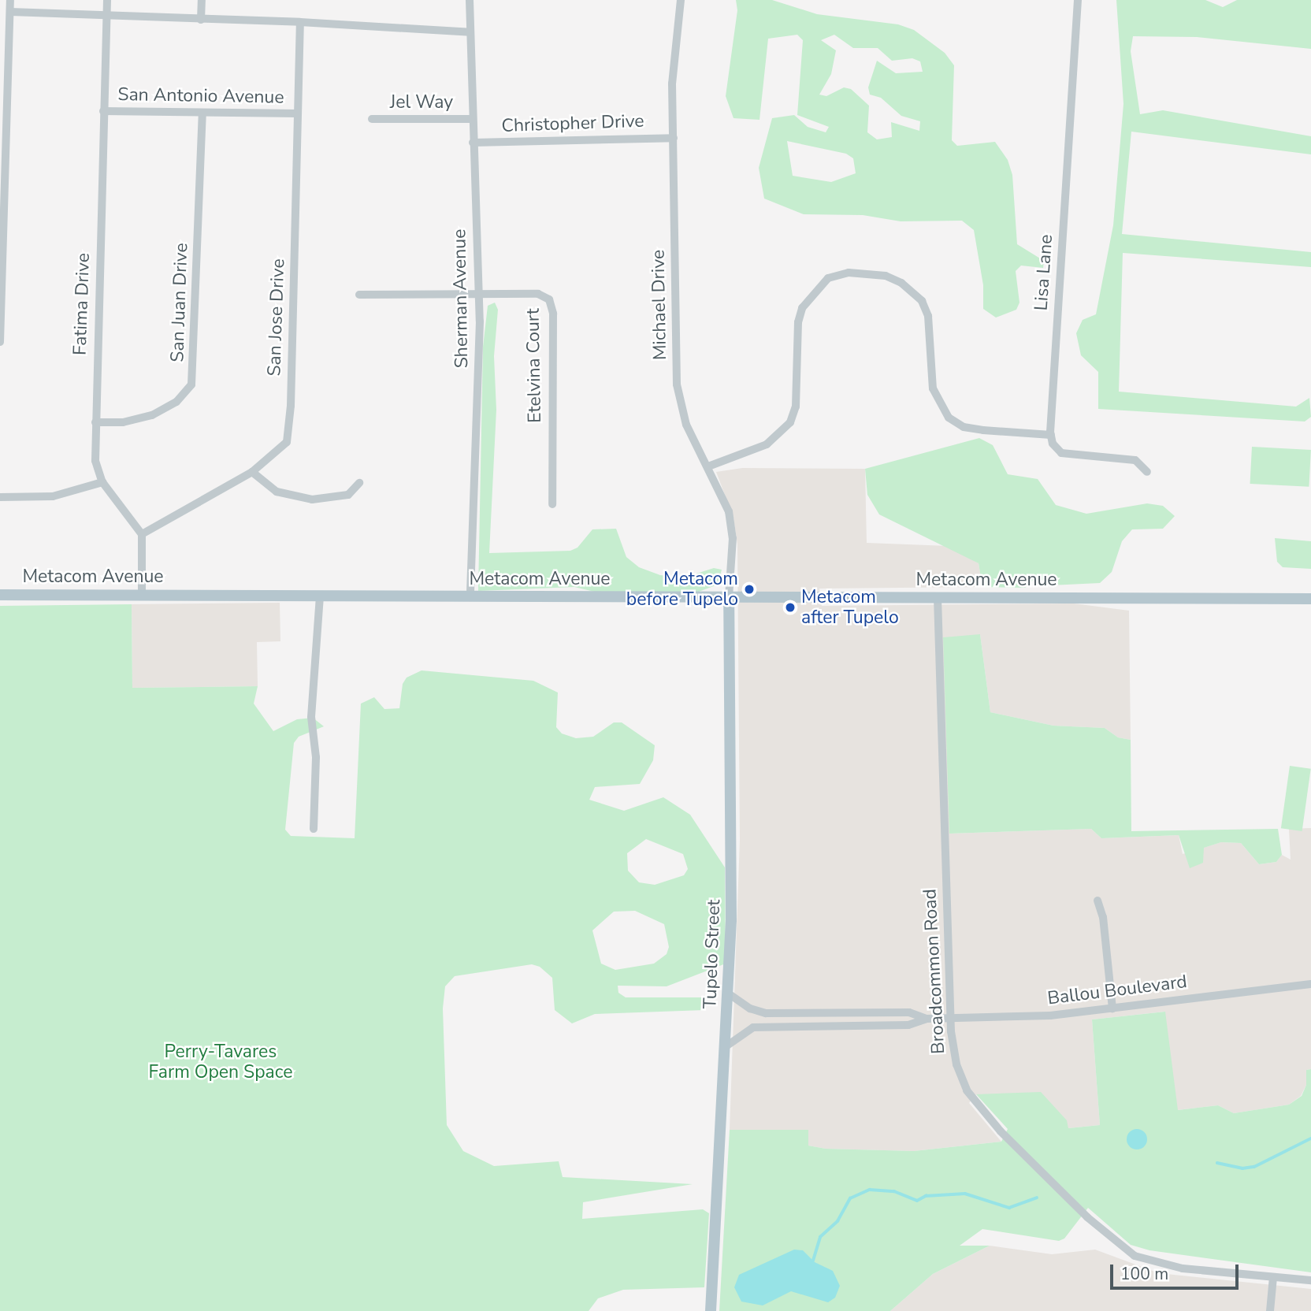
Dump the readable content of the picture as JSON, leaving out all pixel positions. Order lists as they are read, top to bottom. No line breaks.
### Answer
{"streets":{"main road":["Metacom Avenue","Tupelo Street"],"street":["San Antonio Avenue","Jel Way","Christopher Drive","Lisa Lane","Sherman Avenue","San Juan Drive","Fatima Drive","Michael Drive","San Jose Drive","Etelvina Court","Broadcommon Road","Ballou Boulevard"]},"crossings":[["San Antonio Avenue","San Juan Drive"],["San Antonio Avenue","Fatima Drive"],["San Antonio Avenue","San Jose Drive"],["Jel Way","Sherman Avenue"],["Christopher Drive","Sherman Avenue"],["Christopher Drive","Michael Drive"],["Sherman Avenue","Etelvina Court"],["Sherman Avenue","Metacom Avenue"],["San Juan Drive","Fatima Drive"],["Fatima Drive","San Jose Drive"],["Michael Drive","Metacom Avenue"],["Michael Drive","Tupelo Street"],["Metacom Avenue","Tupelo Street"],["Metacom Avenue","Broadcommon Road"],["Tupelo Street","Ballou Boulevard"],["Broadcommon Road","Ballou Boulevard"]],"parks":["Perry-Tavares Farm Open Space"],"places":["Metacom before Tupelo","Metacom after Tupelo"],"scale_bar":"100 m"}
